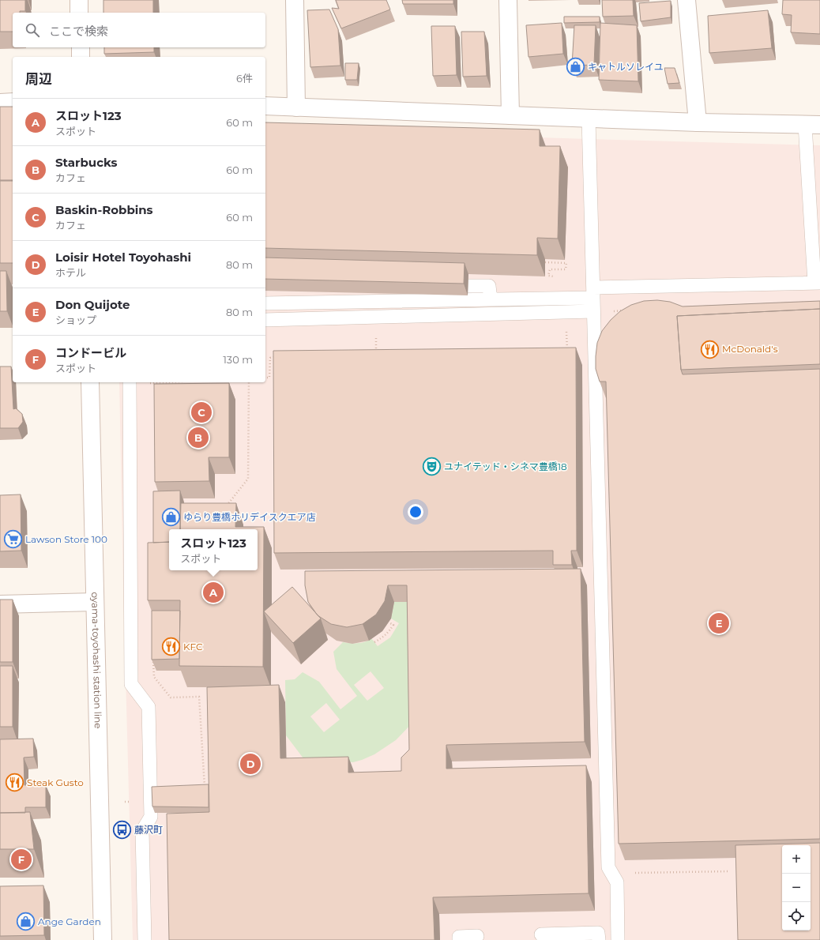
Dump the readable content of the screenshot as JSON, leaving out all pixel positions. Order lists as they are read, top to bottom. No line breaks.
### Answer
{"streets":{"street":["oyama-toyohashi station line"]},"places":{"shop":["キャトルソレイユ","ゆらり豊橋ホリデイスクエア店","Ange Garden"],"restaurant":["McDonald's","KFC","Steak Gusto"],"theatre":["ユナイテッド・シネマ豊橋18"],"supermarket":["Lawson Store 100"],"bus stop":["藤沢町"]},"page":{"search":"ここで検索","heading":["周辺","6件"],"list":[{"mark":"A","name":"スロット123","note":"スポット","value":"60 m"},{"mark":"B","name":"Starbucks","note":"カフェ","value":"60 m"},{"mark":"C","name":"Baskin-Robbins","note":"カフェ","value":"60 m"},{"mark":"D","name":"Loisir Hotel Toyohashi","note":"ホテル","value":"80 m"},{"mark":"E","name":"Don Quijote","note":"ショップ","value":"80 m"},{"mark":"F","name":"コンドービル","note":"スポット","value":"130 m"}],"pins":["C","B","A","E","D","F"],"popup":["スロット123","スポット"],"map_buttons":["+","−"]}}
